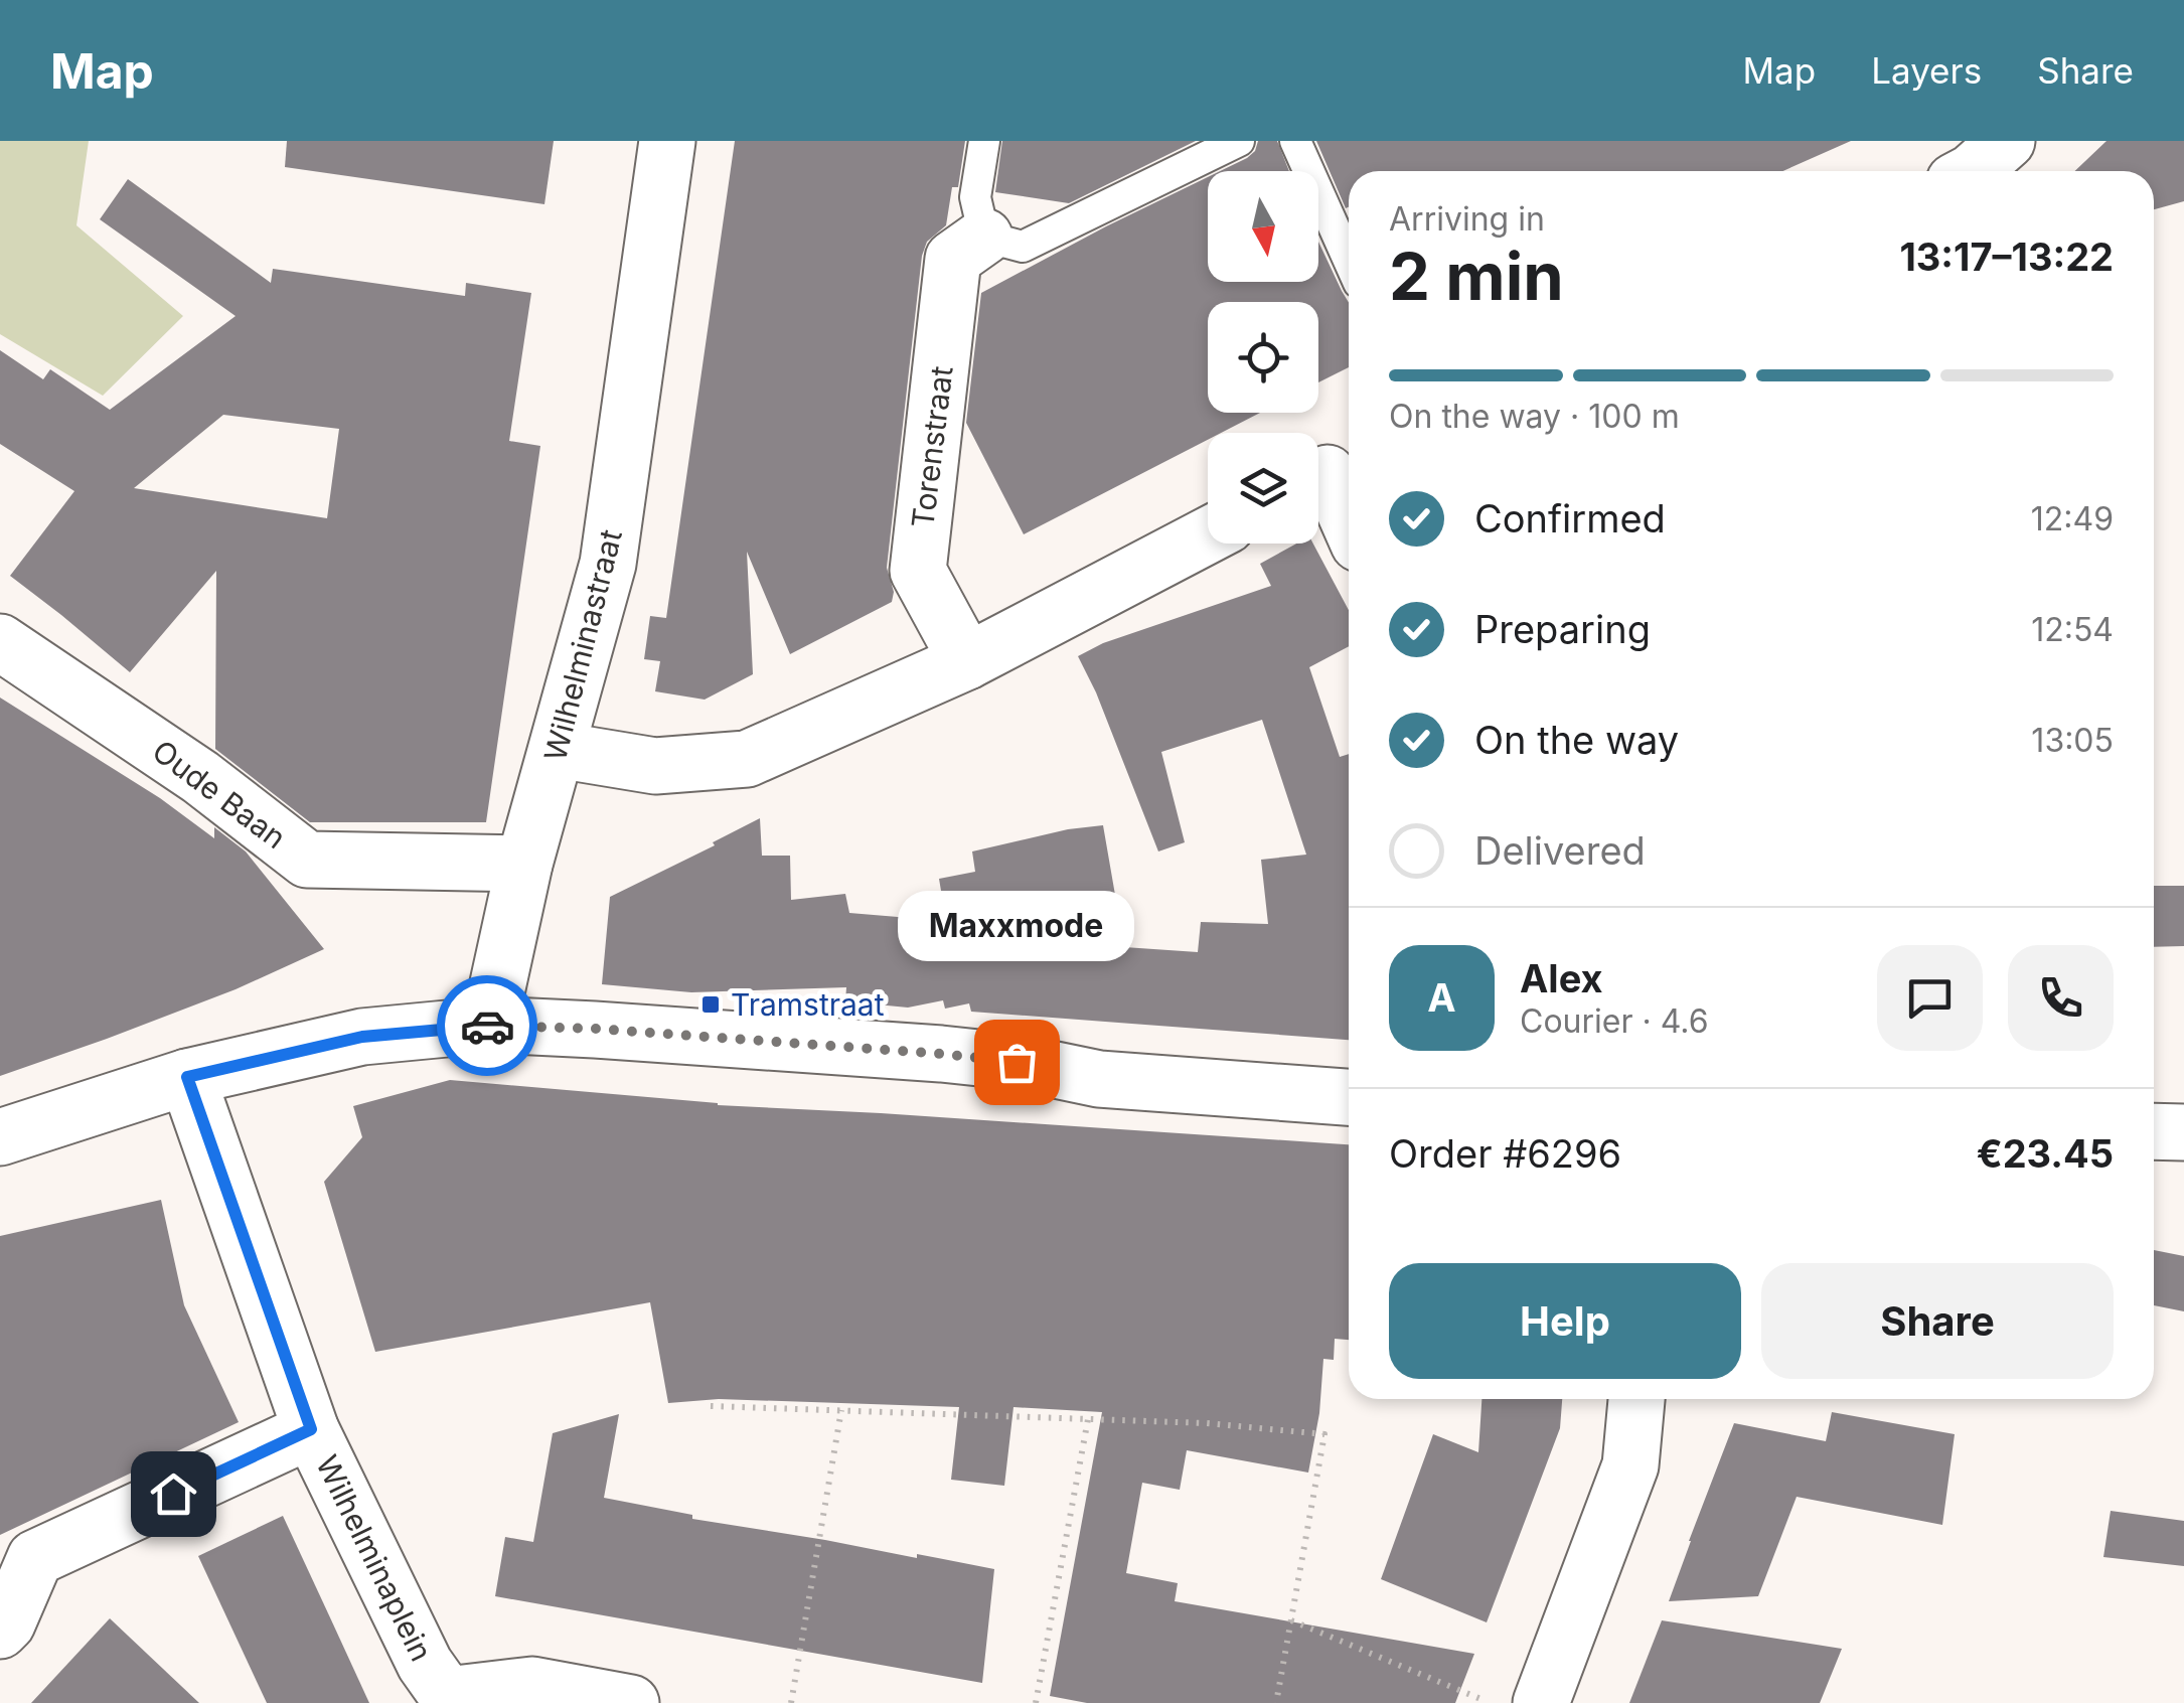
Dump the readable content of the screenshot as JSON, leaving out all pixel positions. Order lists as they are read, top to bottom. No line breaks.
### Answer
{"streets":{"street":["Torenstraat","Wilhelminastraat","Oude Baan","Wilhelminaplein"]},"crossings":[["Wilhelminastraat","Oude Baan"]],"places":{"transit":["Tramstraat"],"other":["Maxxmode"]},"north":"bottom","page":{"header":"Map","nav":["Map","Layers","Share"],"heading":["2 min","Arriving in","13:17–13:22"],"panel":["Alex","Courier · 4.6","Order #6296","€23.45"],"bar":"On the way · 100 m","list":[["Confirmed","12:49"],["Preparing","12:54"],["On the way","13:05"],"Delivered"],"bubble":"Maxxmode","round":"A","buttons":["Help","Share"]}}
